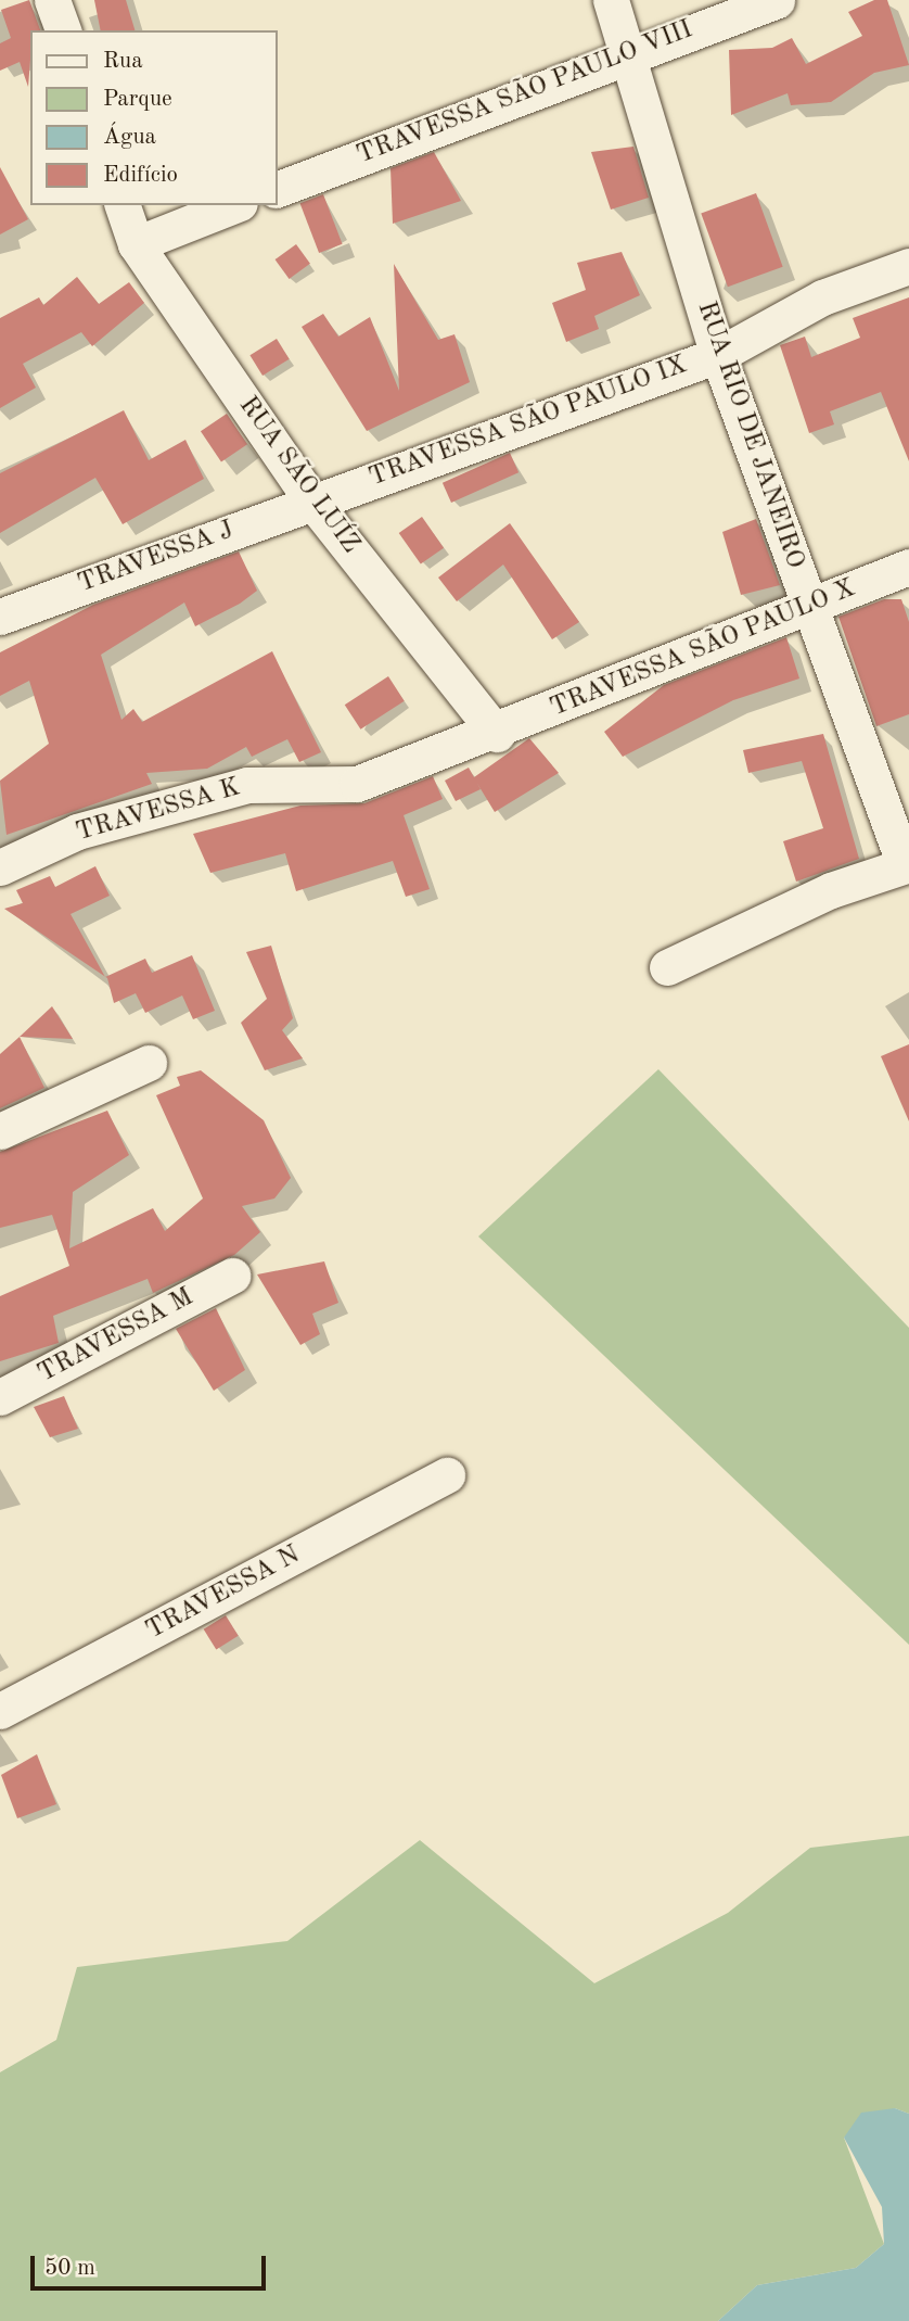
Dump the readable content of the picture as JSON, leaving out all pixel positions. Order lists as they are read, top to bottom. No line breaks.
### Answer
{"streets":{"street":["TRAVESSA SÃO PAULO VIII","TRAVESSA SÃO PAULO IX","RUA RIO DE JANEIRO","RUA SÃO LUÍZ","TRAVESSA J","TRAVESSA SÃO PAULO X","TRAVESSA K","TRAVESSA M","TRAVESSA N"]},"crossings":[["TRAVESSA SÃO PAULO VIII","RUA RIO DE JANEIRO"],["TRAVESSA SÃO PAULO IX","RUA RIO DE JANEIRO"],["TRAVESSA SÃO PAULO IX","RUA SÃO LUÍZ"],["TRAVESSA SÃO PAULO IX","TRAVESSA J"],["RUA RIO DE JANEIRO","TRAVESSA SÃO PAULO X"],["RUA SÃO LUÍZ","TRAVESSA J"],["RUA SÃO LUÍZ","TRAVESSA SÃO PAULO X"],["RUA SÃO LUÍZ","TRAVESSA K"],["TRAVESSA SÃO PAULO X","TRAVESSA K"]],"legend":["Rua","Parque","Água","Edifício"],"scale_bar":"50 m"}
